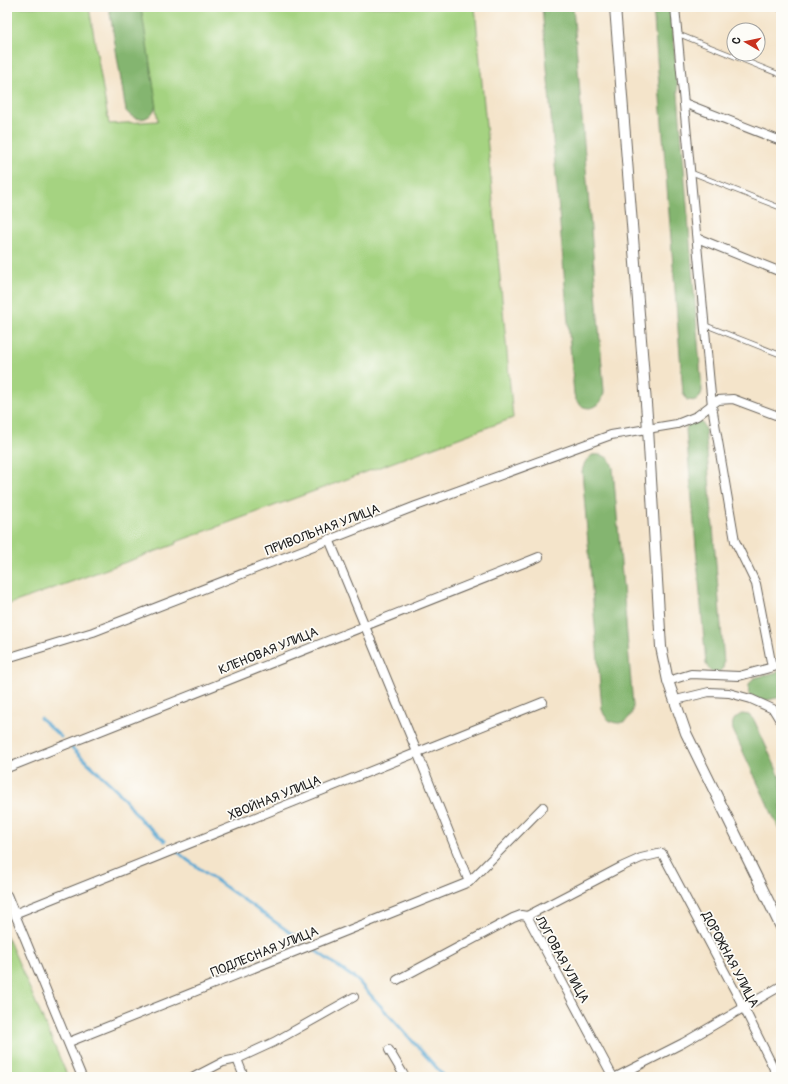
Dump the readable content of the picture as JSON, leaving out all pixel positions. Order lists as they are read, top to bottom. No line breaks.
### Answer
{"streets":{"street":["ПРИВОЛЬНАЯ УЛИЦА","КЛЕНОВАЯ УЛИЦА","ХВОЙНАЯ УЛИЦА","ПОДЛЕСНАЯ УЛИЦА","ЛУГОВАЯ УЛИЦА","ДОРОЖНАЯ УЛИЦА"]},"crossings":[["ЛУГОВАЯ УЛИЦА","ДОРОЖНАЯ УЛИЦА"]],"north":"left"}
